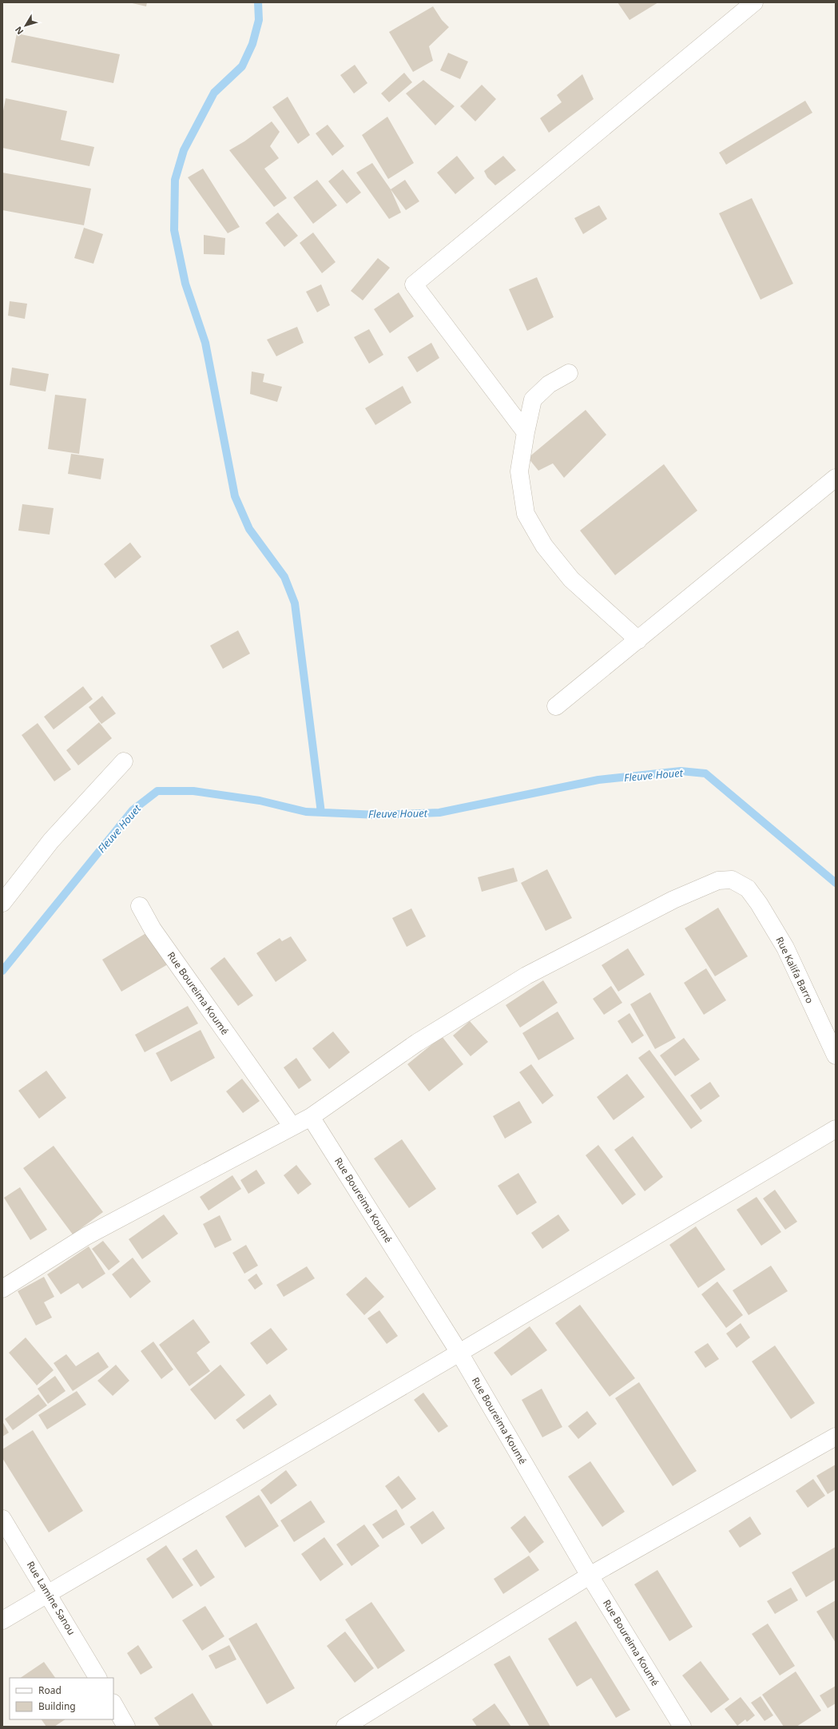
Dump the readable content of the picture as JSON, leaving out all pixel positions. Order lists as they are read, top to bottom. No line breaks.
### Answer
{"streets":{"street":["Rue Kalifa Barro","Rue Boureima Koumé","Rue Lamine Sanou"]},"crossings":[["Rue Kalifa Barro","Rue Boureima Koumé"]],"water":["Fleuve Houet"],"legend":["Road","Building"],"north":"bottom left"}
